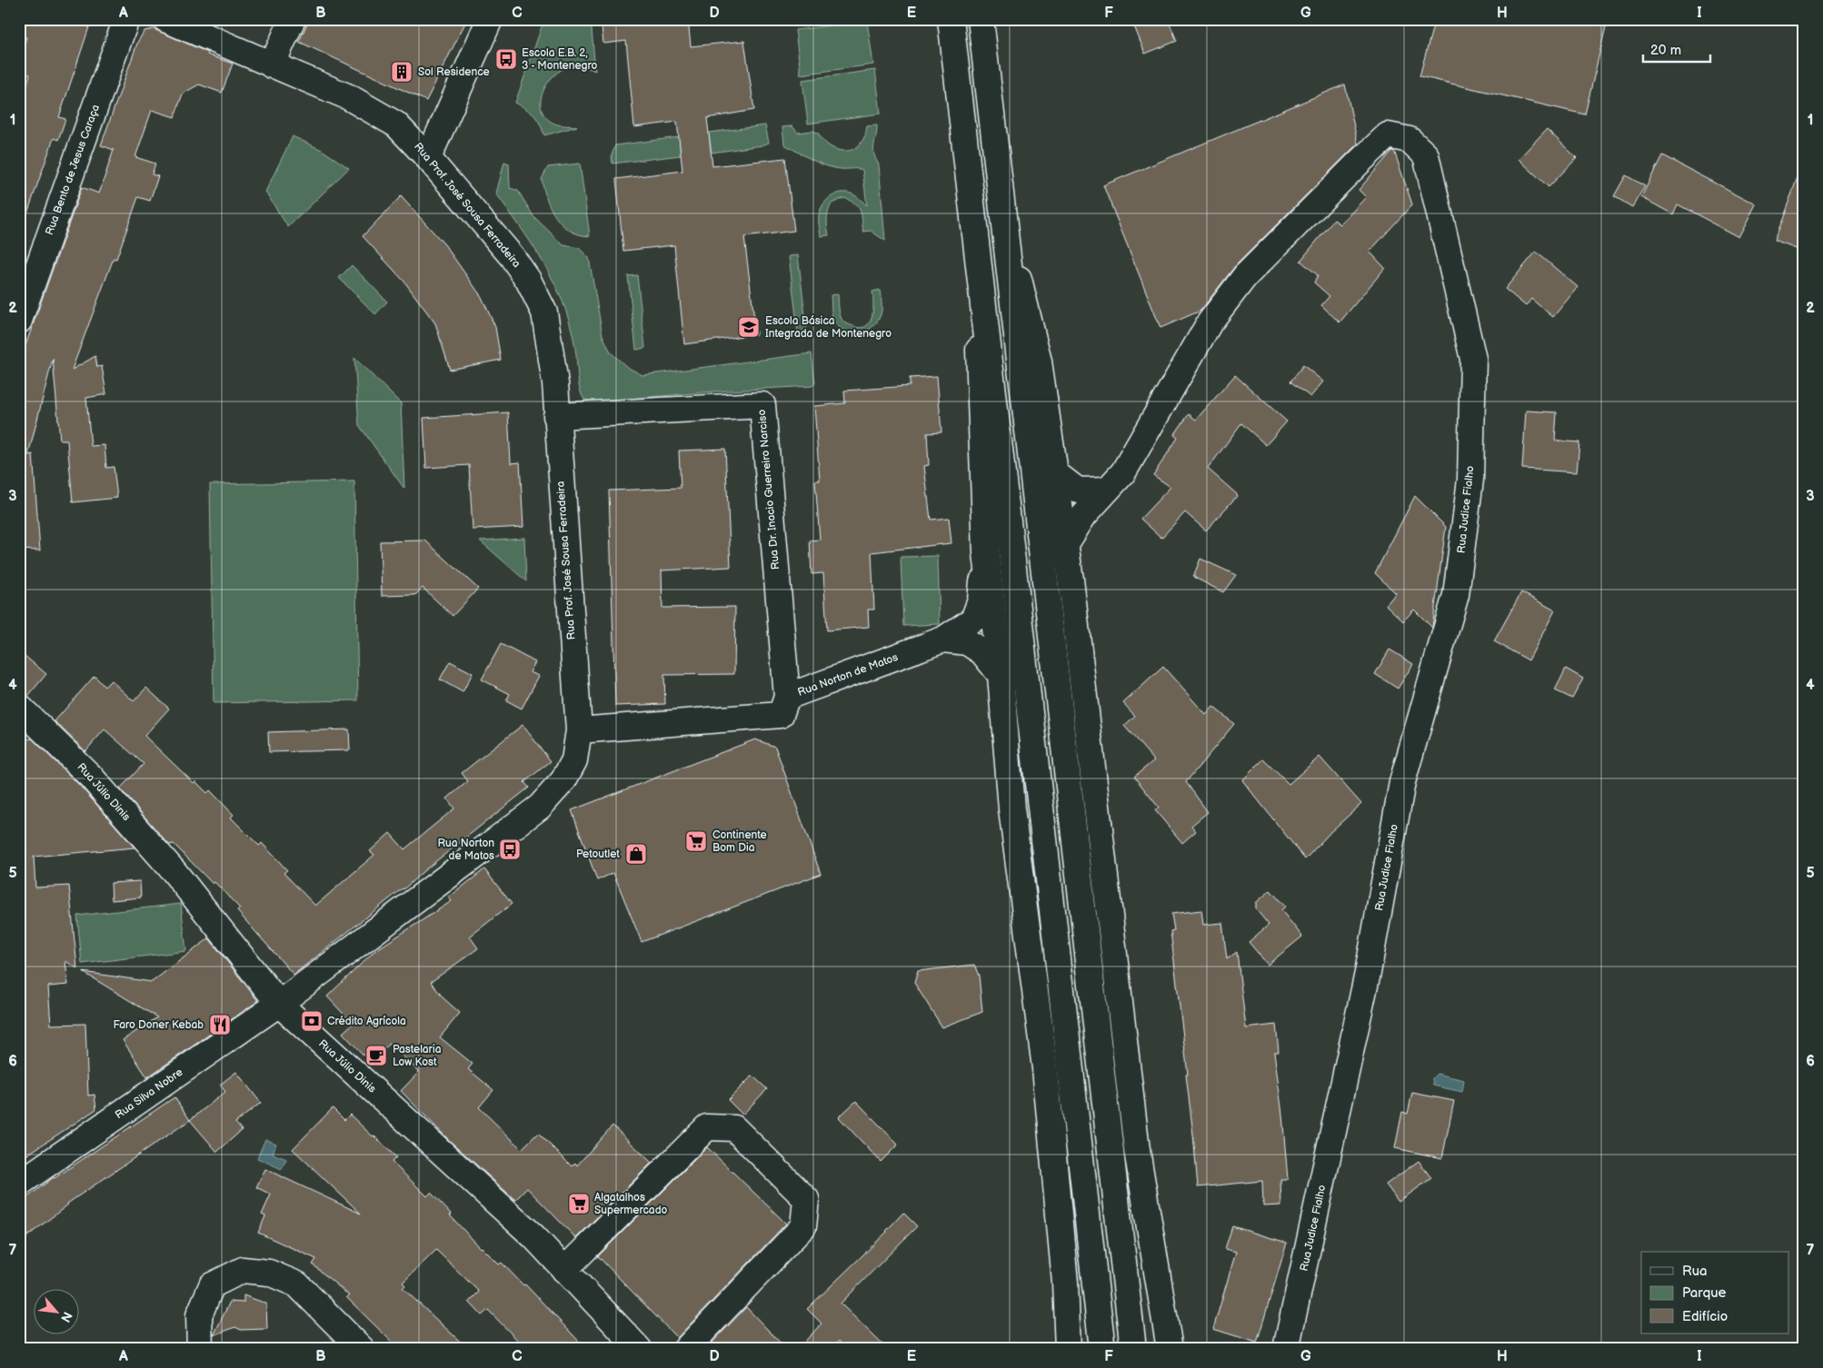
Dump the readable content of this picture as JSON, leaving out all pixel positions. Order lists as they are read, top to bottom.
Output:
{
  "streets": {
    "street": [
      "Rua Bento de Jesus Caraça",
      "Rua Prof. José Sousa Ferradeira",
      "Rua Dr. Inacio Guerreiro Narciso",
      "Rua Judice Fialho",
      "Rua Norton de Matos",
      "Rua Júlio Dinis",
      "Rua Silva Nobre"
    ]
  },
  "crossings": [
    ["Rua Prof. José Sousa Ferradeira", "Rua Dr. Inacio Guerreiro Narciso"],
    ["Rua Prof. José Sousa Ferradeira", "Rua Norton de Matos"],
    ["Rua Dr. Inacio Guerreiro Narciso", "Rua Norton de Matos"],
    ["Rua Júlio Dinis", "Rua Silva Nobre"]
  ],
  "places": {
    "bus stop": ["Escola E.B. 2, 3 - Montenegro", "Rua Norton de Matos"],
    "building": ["Sol Residence"],
    "school or university": ["Escola Básica Integrada de Montenegro"],
    "supermarket": ["Continente Bom Dia", "Algatalhos Supermercado"],
    "shop": ["Petoutlet"],
    "bank": ["Crédito Agrícola"],
    "restaurant": ["Faro Doner Kebab"],
    "cafe": ["Pastelaria Low Kost"]
  },
  "legend": ["Rua", "Parque", "Edifício"],
  "scale_bar": "20 m",
  "north": "bottom right",
  "grid": {
    "columns": [
      "A",
      "B",
      "C",
      "D",
      "E",
      "F",
      "G",
      "H",
      "I"
    ],
    "rows": [
      "1",
      "2",
      "3",
      "4",
      "5",
      "6",
      "7"
    ]
  }
}
